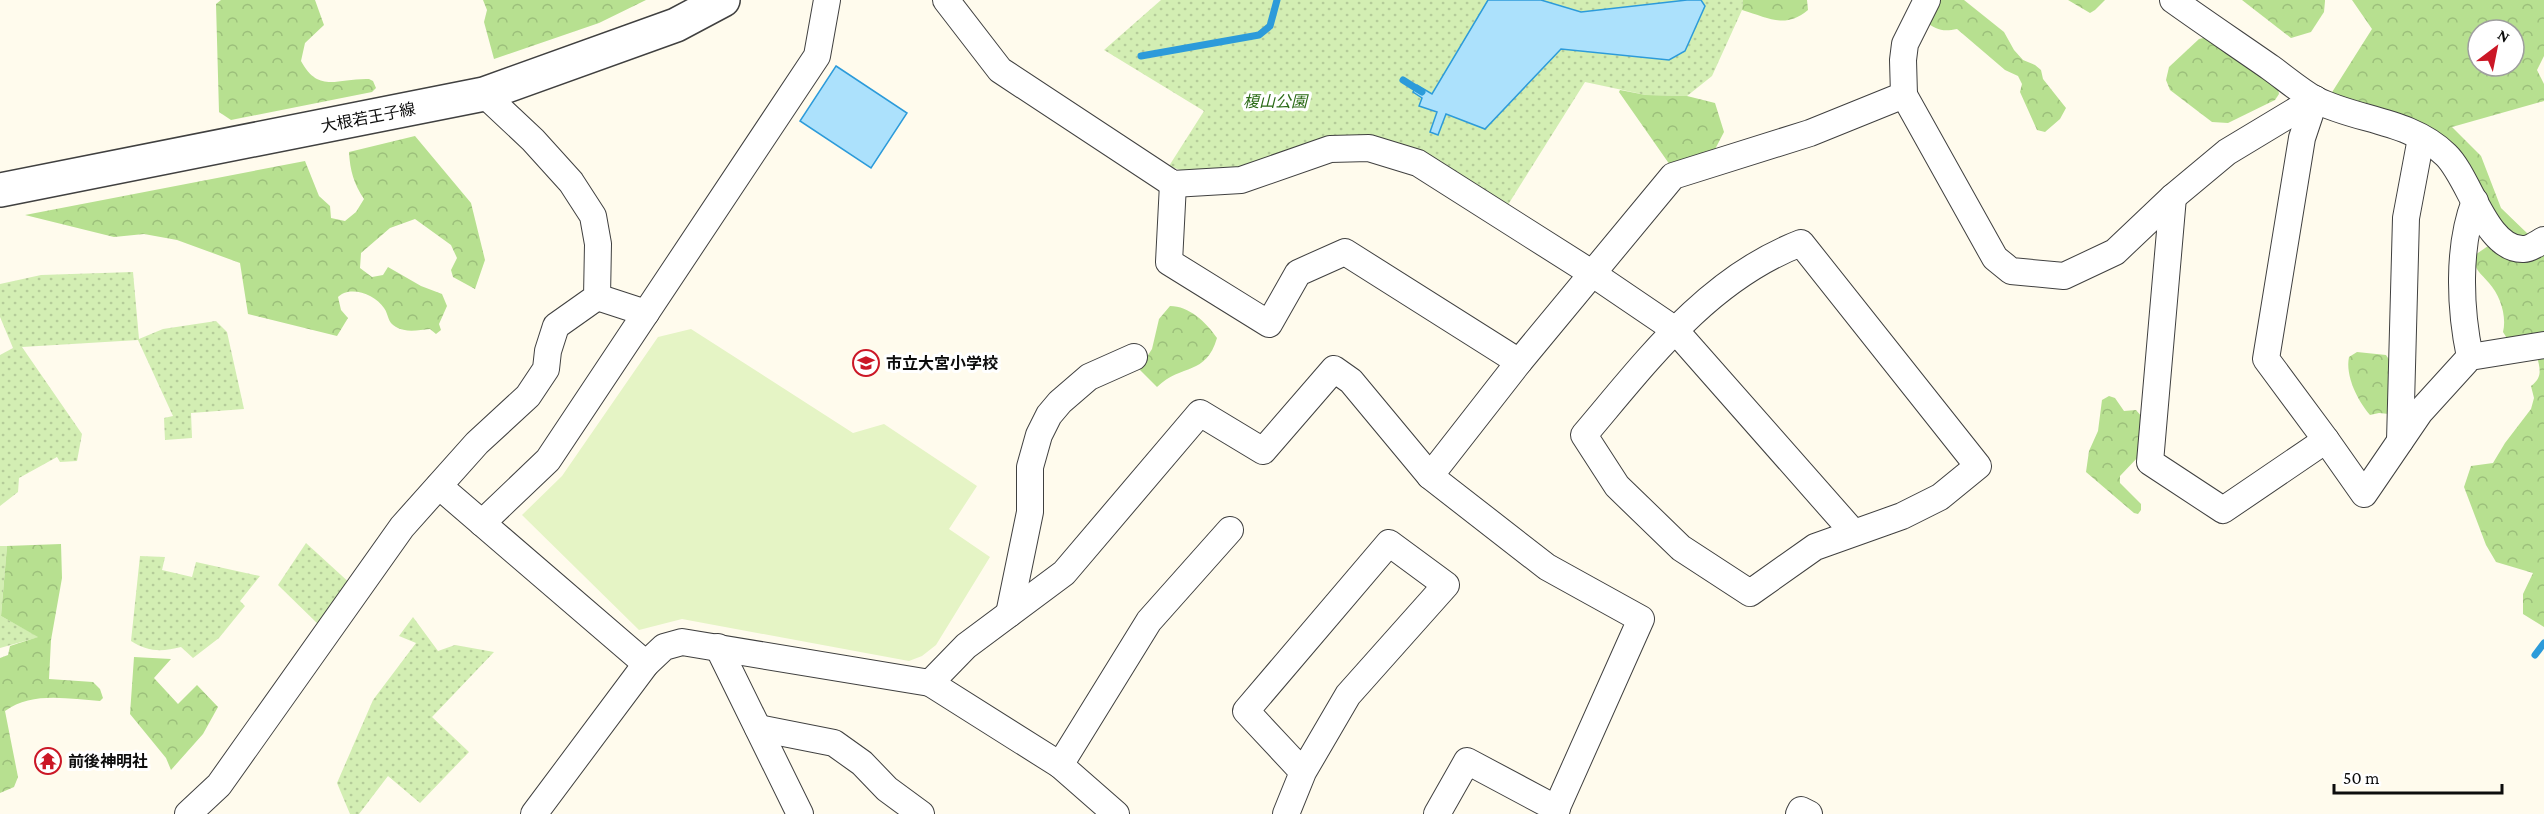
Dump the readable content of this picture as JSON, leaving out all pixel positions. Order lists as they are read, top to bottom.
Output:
{
  "streets": {
    "street": ["大根若王子線"]
  },
  "parks": ["榎山公園"],
  "places": {
    "school or university": ["市立大宮小学校"],
    "temple": ["前後神明社"]
  },
  "scale_bar": "50 m",
  "north": "top right"
}
